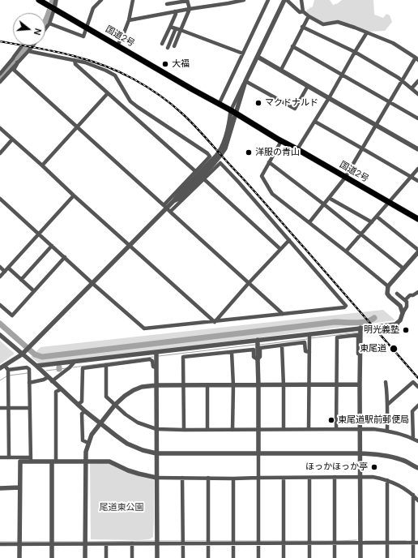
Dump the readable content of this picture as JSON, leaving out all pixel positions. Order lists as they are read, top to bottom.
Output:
{
  "streets": {
    "highway": ["国道2号"]
  },
  "parks": ["尾道東公園"],
  "places": [
    "大福",
    "マクドナルド",
    "洋服の青山",
    "明光義塾",
    "東尾道",
    "東尾道駅前郵便局",
    "ほっかほっか亭"
  ],
  "north": "right"
}
